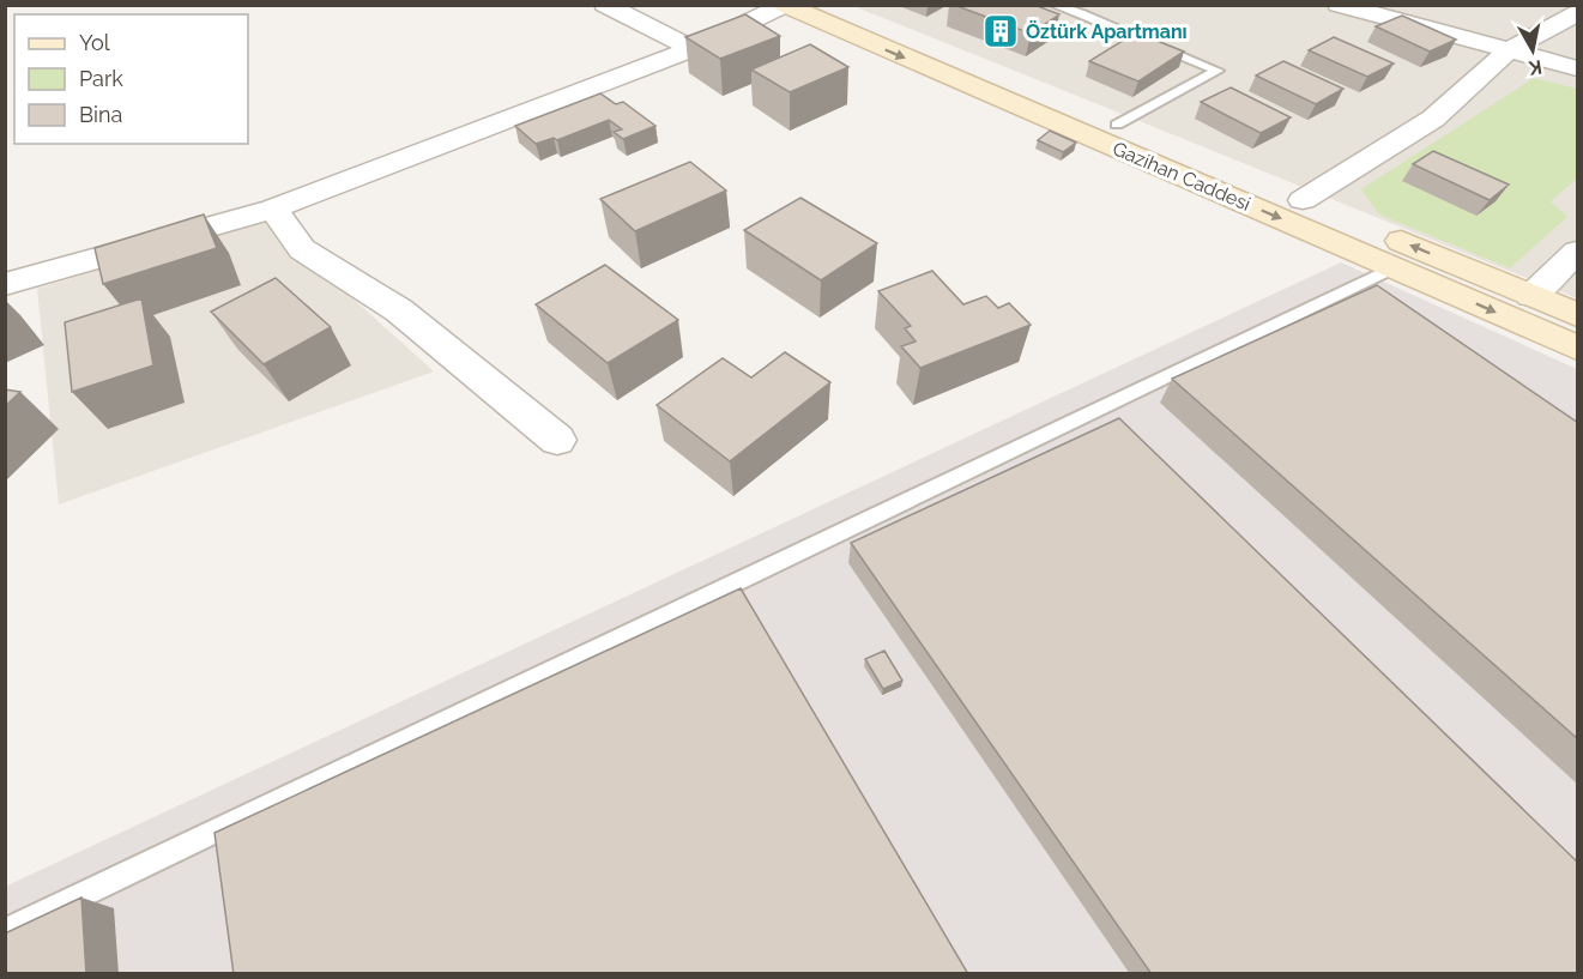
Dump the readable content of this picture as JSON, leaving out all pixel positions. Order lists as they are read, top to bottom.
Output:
{
  "streets": {
    "main road": ["Gazihan Caddesi"]
  },
  "places": {
    "building": ["Öztürk Apartmanı"]
  },
  "legend": ["Yol", "Park", "Bina"],
  "north": "bottom"
}
